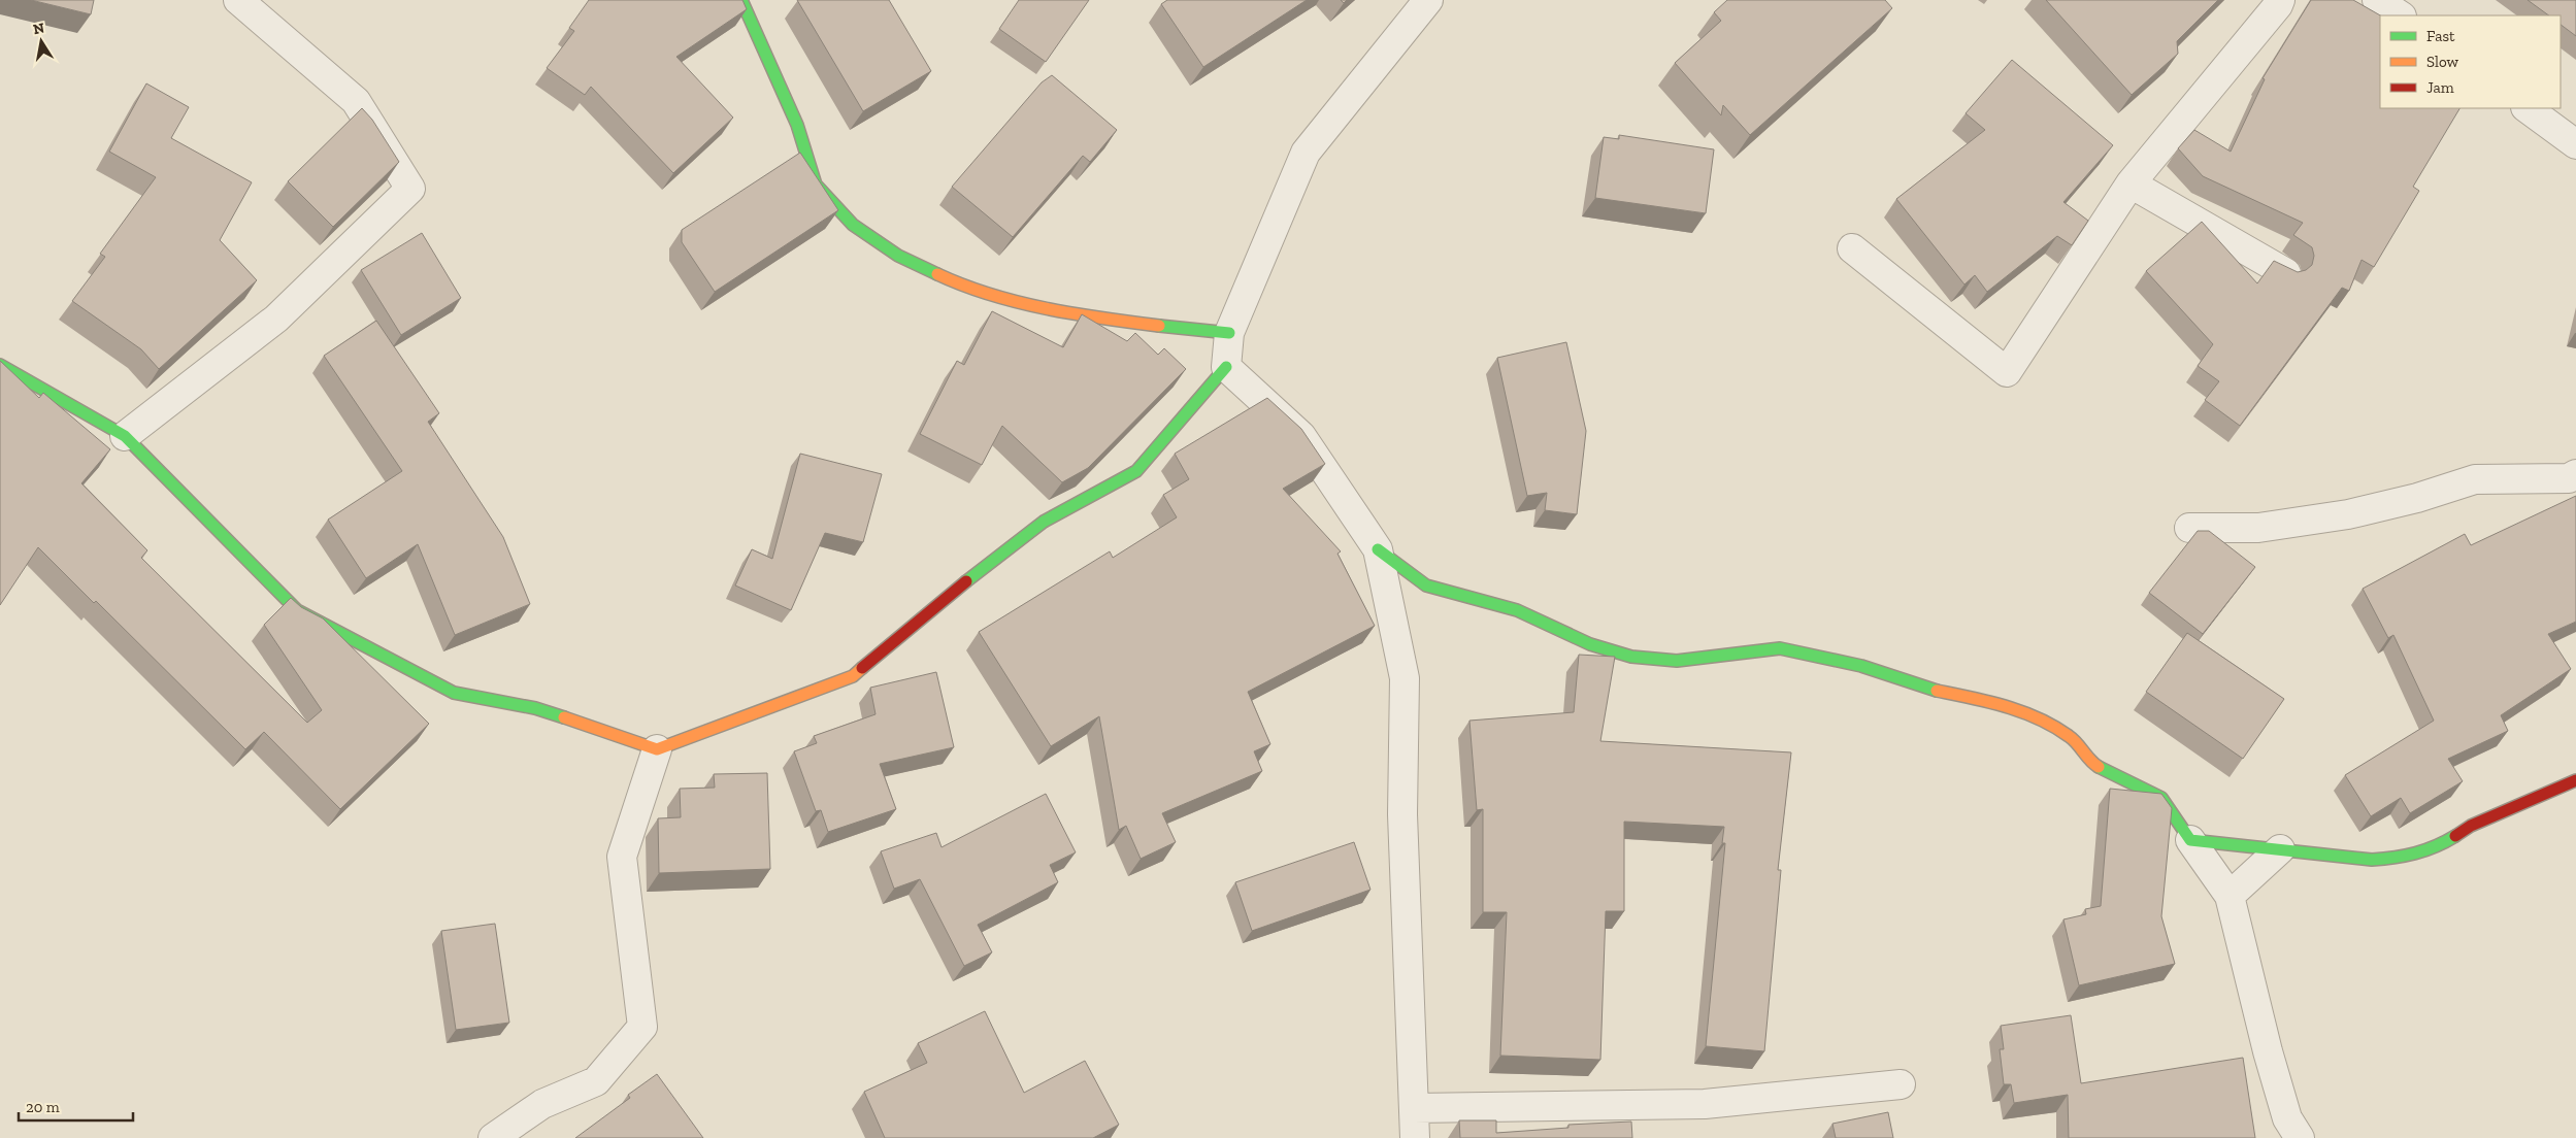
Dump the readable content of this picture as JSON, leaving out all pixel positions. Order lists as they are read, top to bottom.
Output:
{
  "legend": ["Fast", "Slow", "Jam"],
  "scale_bar": "20 m",
  "north": "top"
}
